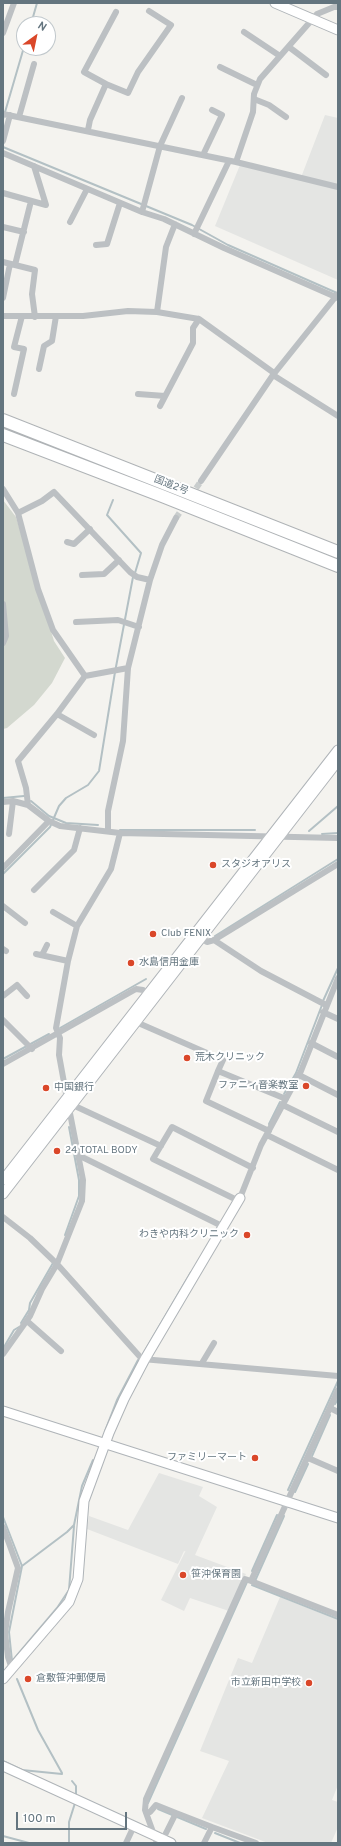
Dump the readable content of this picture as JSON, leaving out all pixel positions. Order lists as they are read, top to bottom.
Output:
{
  "streets": {
    "highway": ["国道2号"]
  },
  "places": [
    "スタジオアリス",
    "Club FENIX",
    "水島信用金庫",
    "荒木クリニック",
    "ファニィ音楽教室",
    "中国銀行",
    "24 TOTAL BODY",
    "わきや内科クリニック",
    "ファミリーマート",
    "笹沖保育園",
    "倉敷笹沖郵便局",
    "市立新田中学校"
  ],
  "scale_bar": "100 m",
  "north": "top right"
}
